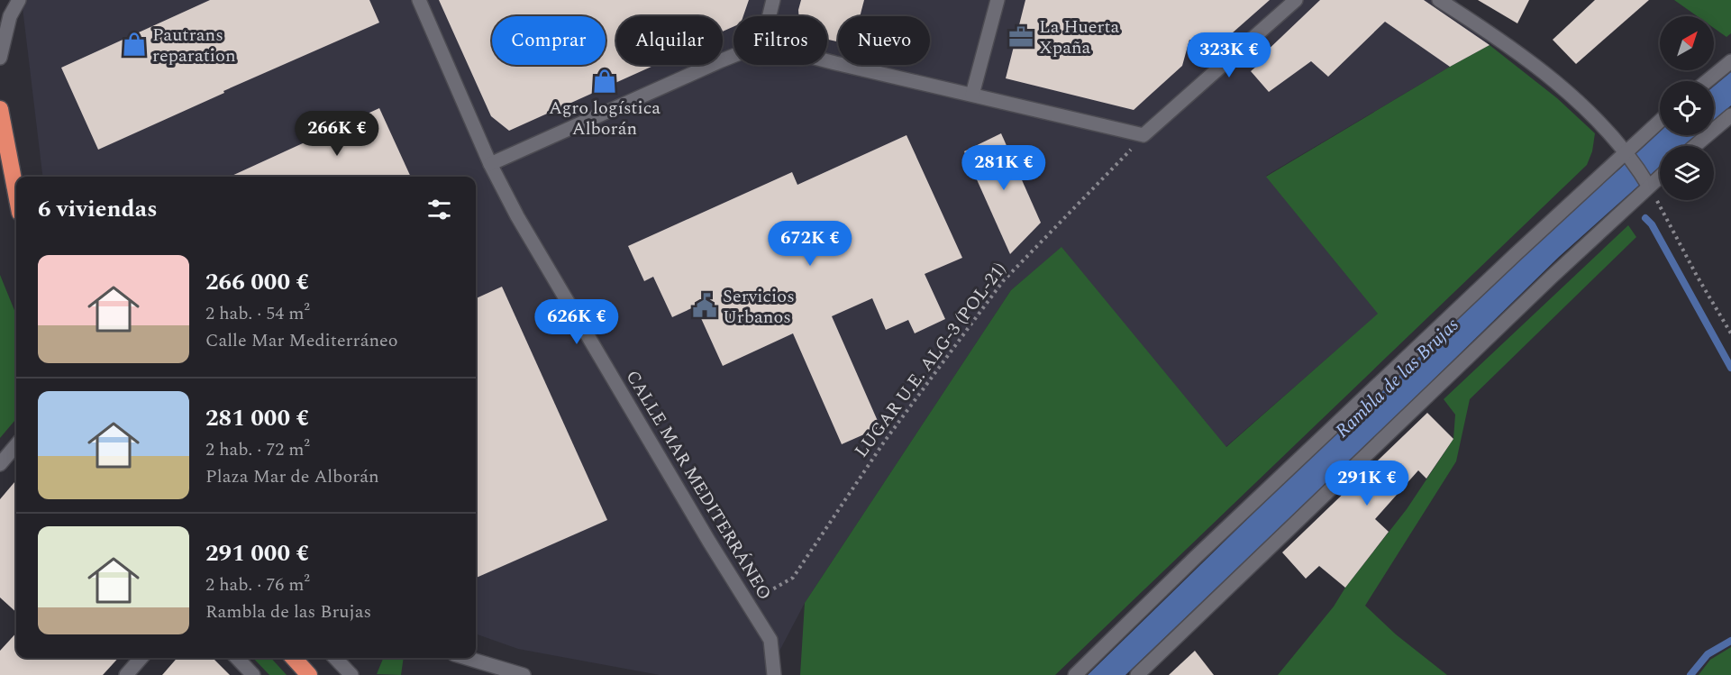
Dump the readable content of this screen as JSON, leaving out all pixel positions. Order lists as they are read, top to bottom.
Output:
{
  "streets": {
    "street": ["CALLE MAR MEDITERRÁNEO"],
    "path": ["LUGAR U.E. ALG-3 (POL-21)"]
  },
  "crossings": [
    ["LUGAR U.E. ALG-3 (POL-21)", "CALLE MAR MEDITERRÁNEO"]
  ],
  "water": ["Rambla de las Brujas"],
  "places": {
    "office": ["La Huerta Xpaña"],
    "shop": ["Pautrans reparation", "Agro logística Alborán"],
    "public building": ["Servicios Urbanos"]
  },
  "north": "top right",
  "page": {
    "chip": [
      "Comprar",
      "Alquilar",
      "Filtros",
      "Nuevo"
    ],
    "price": [
      "323K €",
      "266K €",
      "281K €",
      "672K €",
      "626K €",
      "291K €"
    ],
    "heading": "6 viviendas",
    "list": [
      {
        "name": "266 000 €",
        "note": "2 hab. · 54 m² · Calle Mar Mediterráneo"
      },
      {
        "name": "281 000 €",
        "note": "2 hab. · 72 m² · Plaza Mar de Alborán"
      },
      {
        "name": "291 000 €",
        "note": "2 hab. · 76 m² · Rambla de las Brujas"
      }
    ]
  }
}
